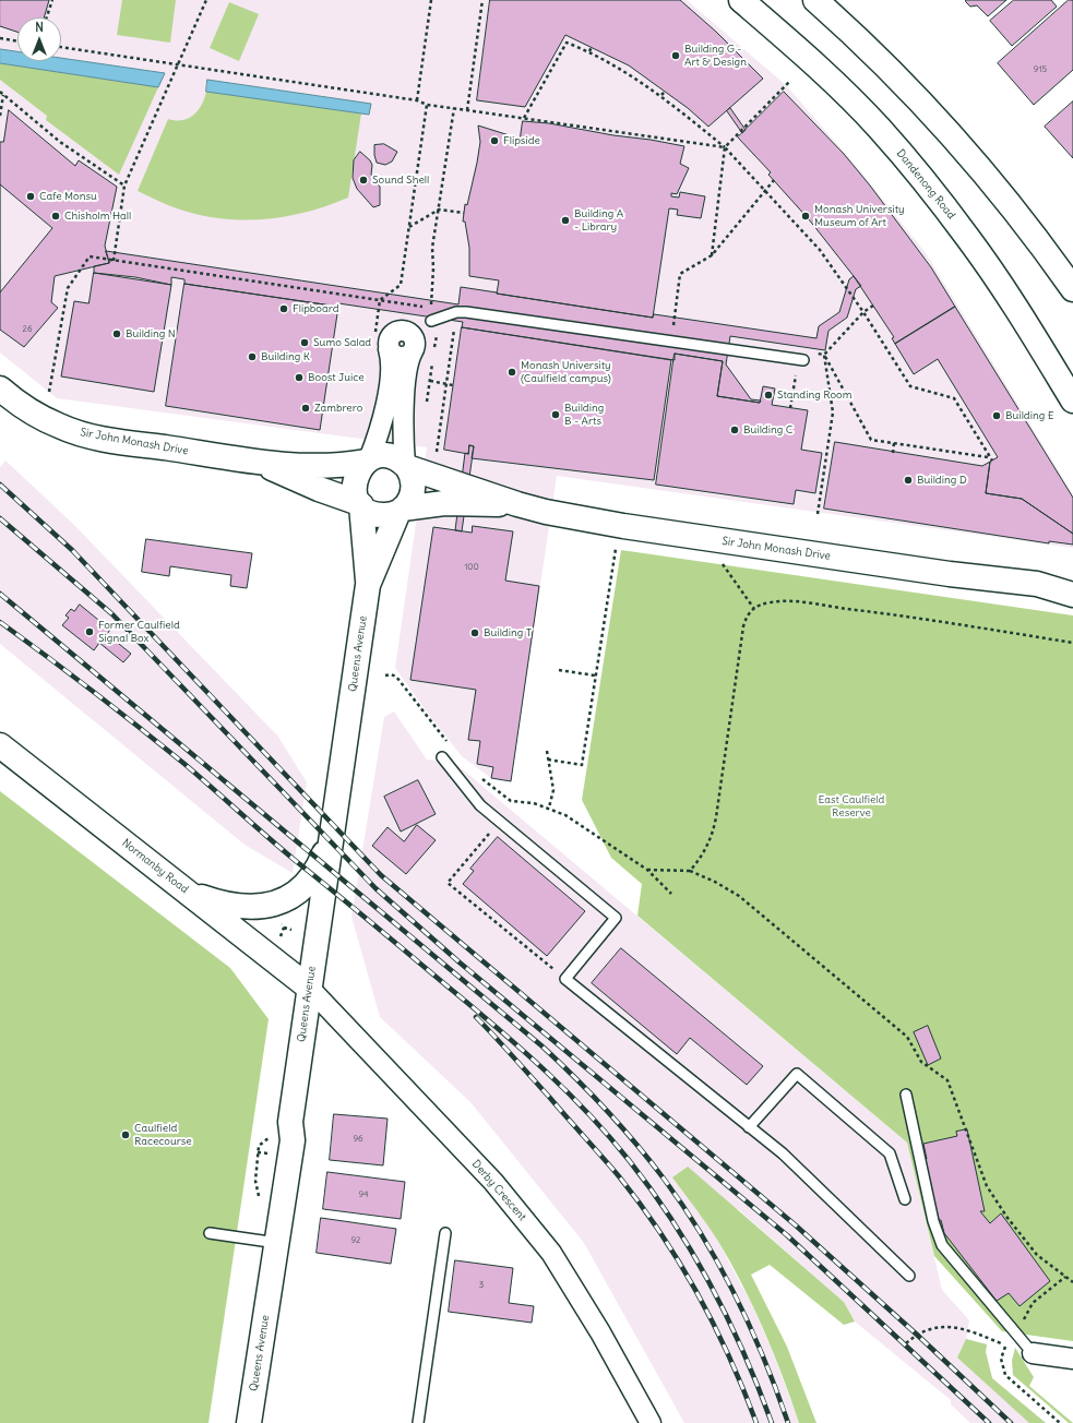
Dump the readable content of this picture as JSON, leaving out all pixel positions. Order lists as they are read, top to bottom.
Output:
{
  "streets": {
    "main road": [
      "Dandenong Road",
      "Sir John Monash Drive",
      "Queens Avenue",
      "Normanby Road"
    ],
    "street": ["Derby Crescent"]
  },
  "crossings": [
    ["Sir John Monash Drive", "Queens Avenue"],
    ["Queens Avenue", "Normanby Road"],
    ["Queens Avenue", "Derby Crescent"],
    ["Normanby Road", "Derby Crescent"]
  ],
  "parks": ["East Caulfield Reserve"],
  "places": [
    "Building G - Art & Design",
    "Flipside",
    "Sound Shell",
    "Cafe Monsu",
    "Chisholm Hall",
    "Monash University Museum of Art",
    "Building A - Library",
    "Flipboard",
    "Building N",
    "Sumo Salad",
    "Building K",
    "Monash University (Caulfield campus)",
    "Boost Juice",
    "Standing Room",
    "Zambrero",
    "Building B - Arts",
    "Building E",
    "Building C",
    "Building D",
    "Former Caulfield Signal Box",
    "Building T",
    "Caulfield Racecourse"
  ],
  "house_numbers": [
    "915",
    "26",
    "100",
    "96",
    "94",
    "92",
    "3"
  ],
  "north": "top"
}
